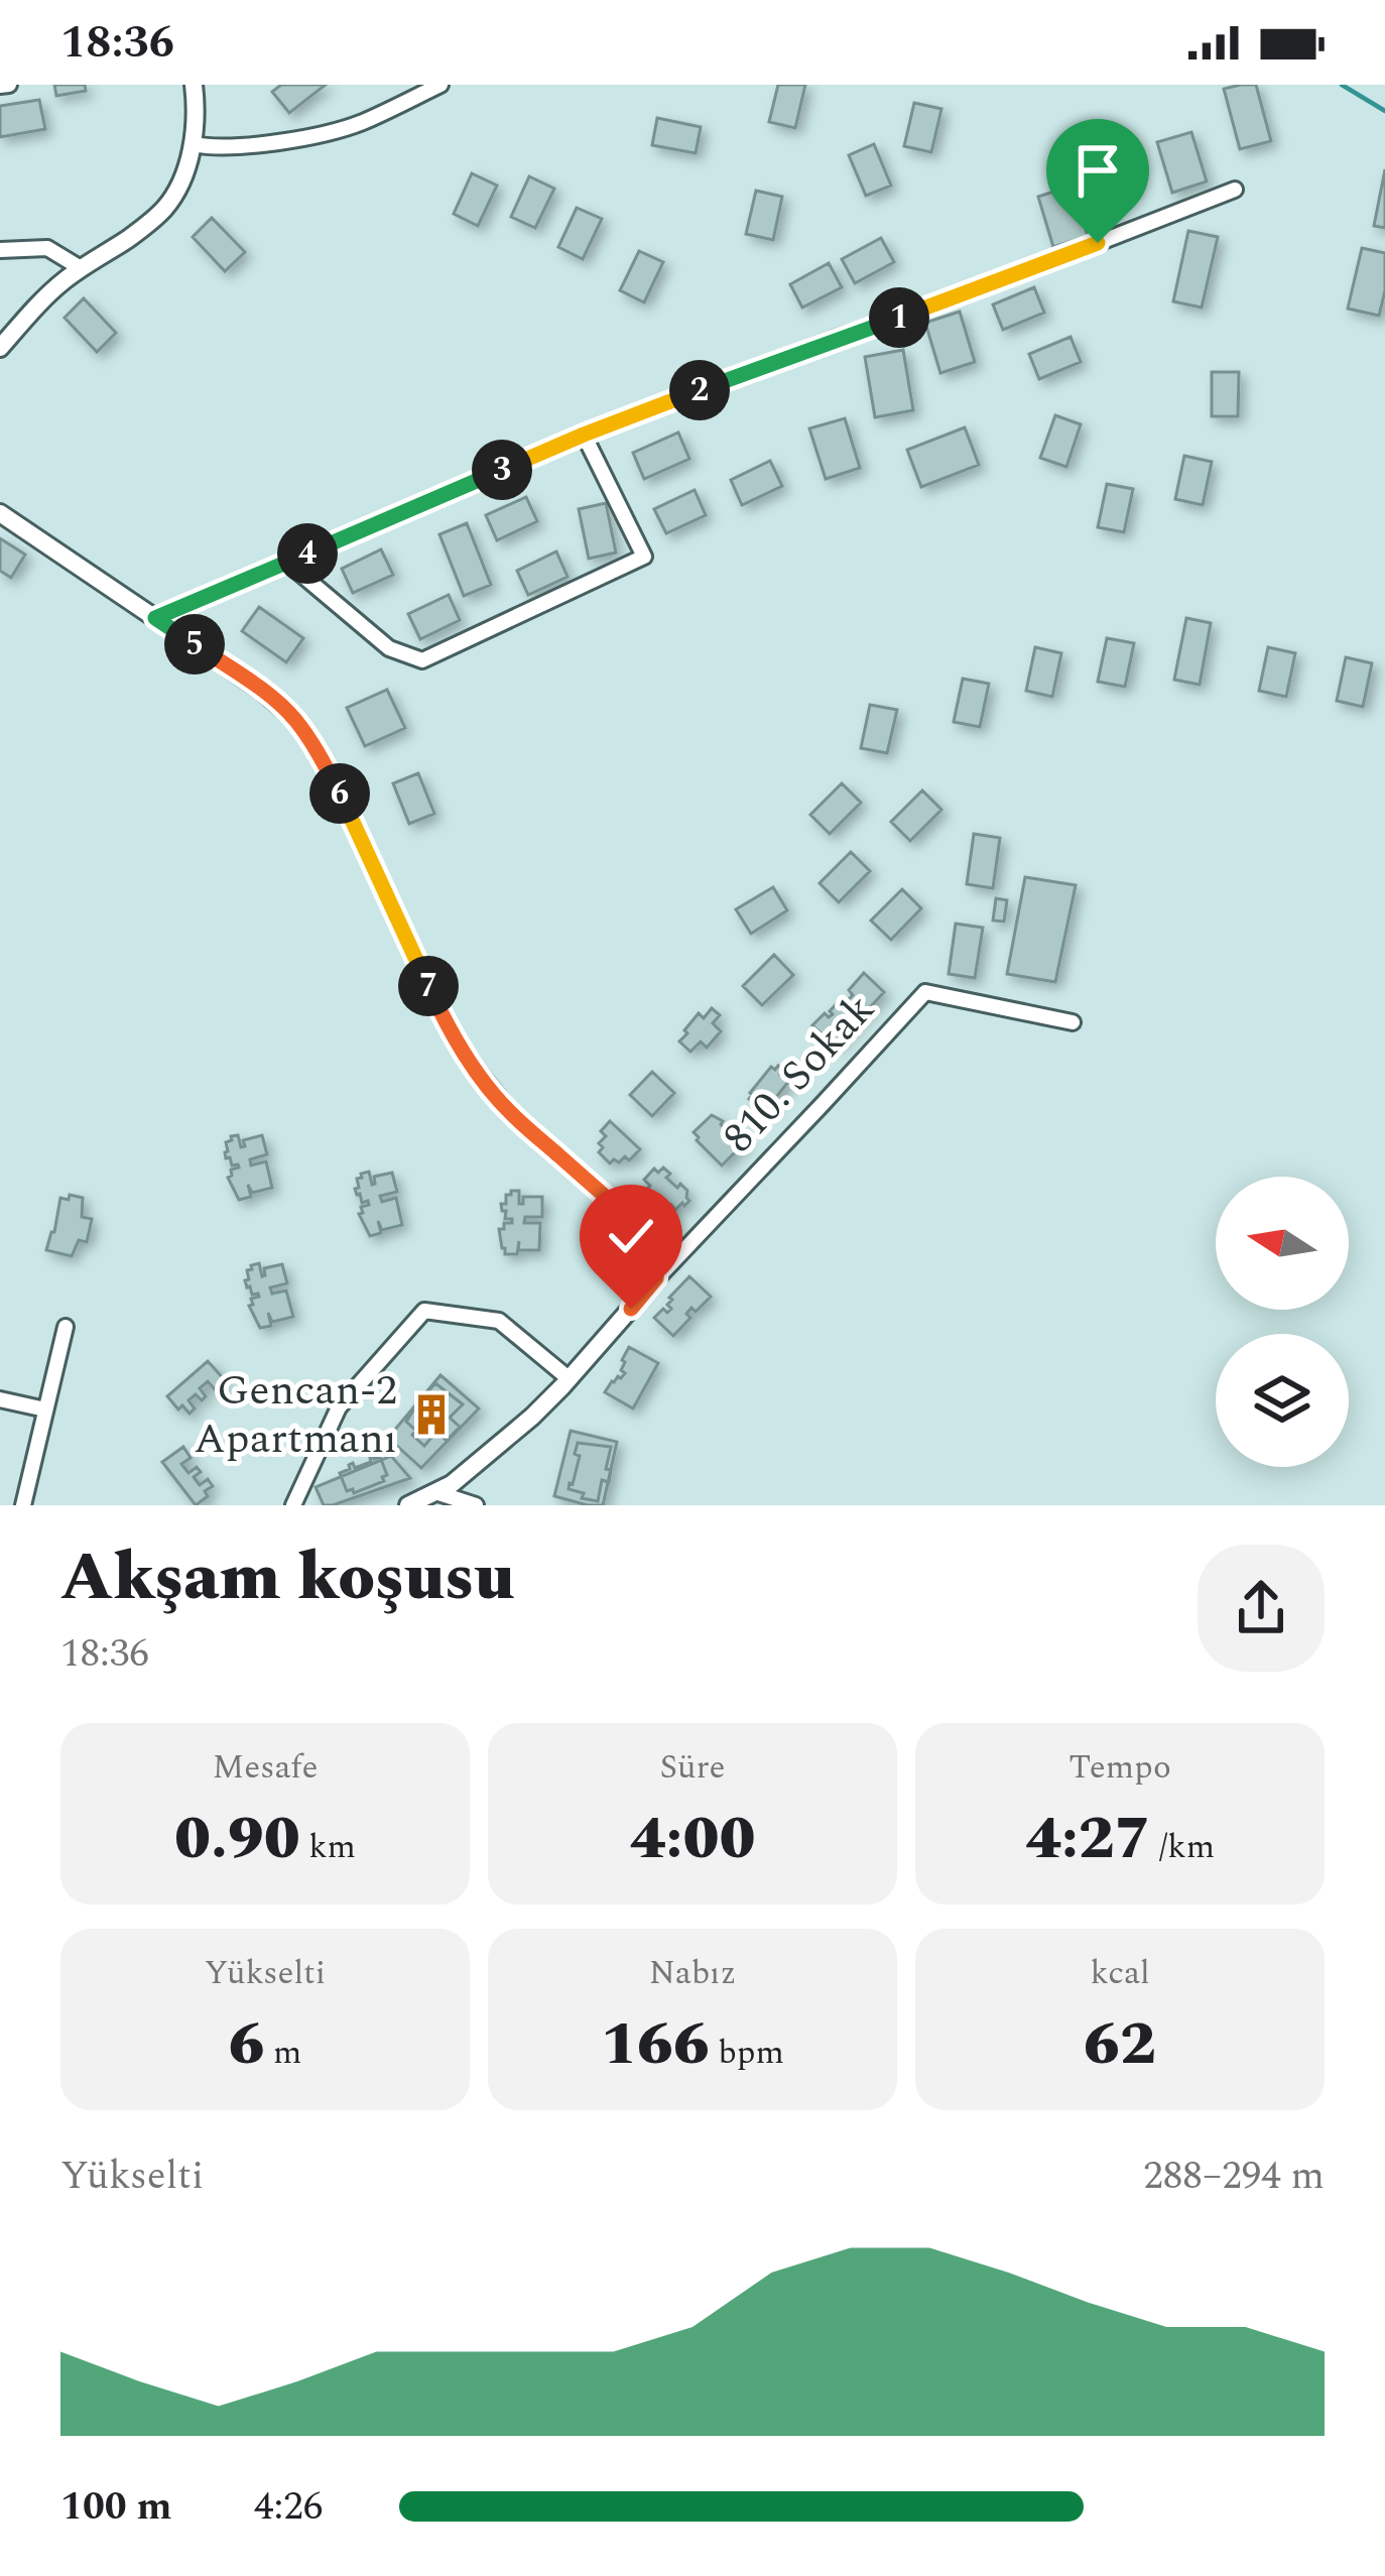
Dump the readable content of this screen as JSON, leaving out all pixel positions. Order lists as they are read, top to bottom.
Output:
{
  "streets": {
    "street": ["810. Sokak"]
  },
  "places": {
    "building": ["Gencan-2 Apartmanı"]
  },
  "north": "left",
  "page": {
    "status": "18:36",
    "pins": [
      "1",
      "2",
      "3",
      "4",
      "5",
      "6",
      "7"
    ],
    "heading": ["Akşam koşusu", "18:36"],
    "stats": [
      ["Mesafe", "0.90 km"],
      ["Süre", "4:00"],
      ["Tempo", "4:27 /km"],
      ["Yükselti", "6 m"],
      ["Nabız", "166 bpm"],
      ["kcal", "62"]
    ],
    "chart": ["Yükselti", "288–294 m"],
    "list": [
      {
        "name": "100 m",
        "note": "4:26"
      }
    ]
  }
}
